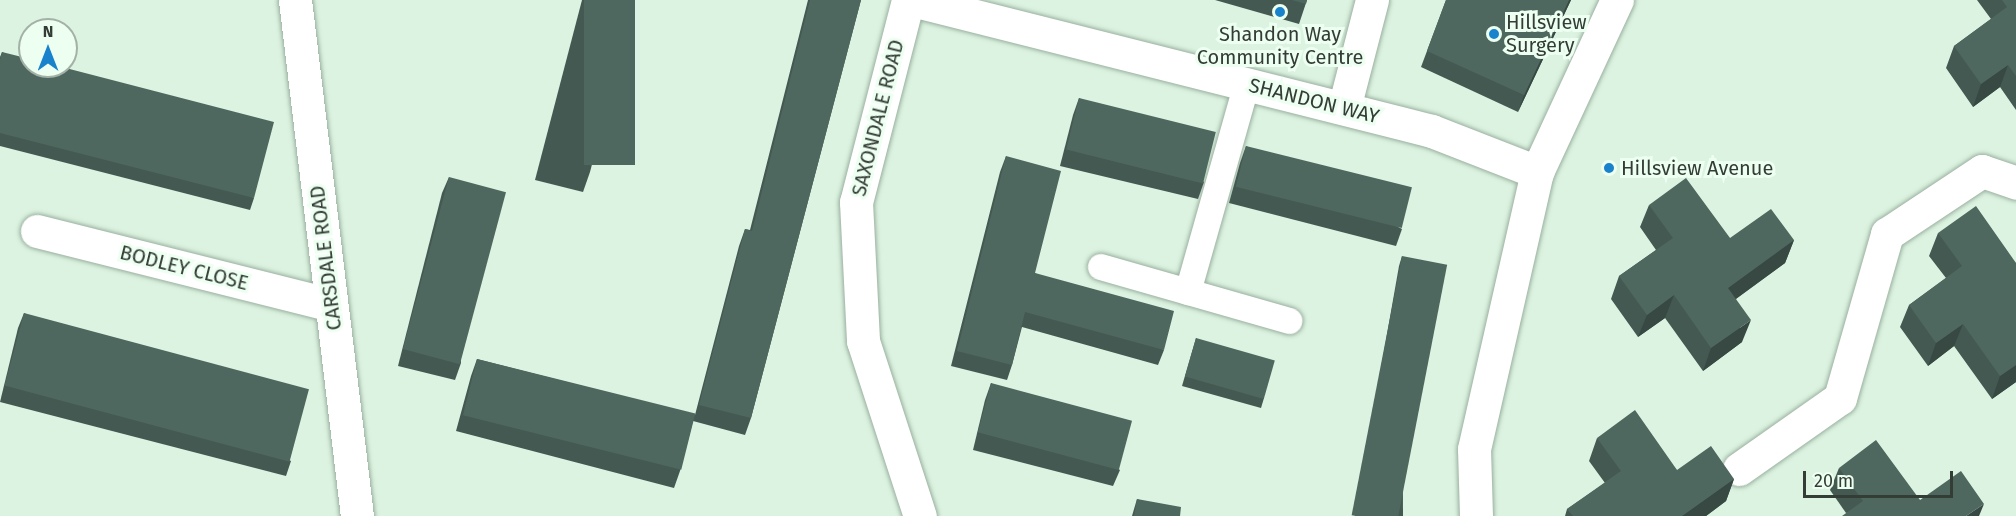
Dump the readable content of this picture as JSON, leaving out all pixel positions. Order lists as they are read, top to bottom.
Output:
{
  "streets": {
    "street": [
      "SHANDON WAY",
      "SAXONDALE ROAD",
      "CARSDALE ROAD",
      "BODLEY CLOSE"
    ]
  },
  "crossings": [
    ["SHANDON WAY", "SAXONDALE ROAD"],
    ["CARSDALE ROAD", "BODLEY CLOSE"]
  ],
  "places": ["Shandon Way Community Centre", "Hillsview Surgery", "Hillsview Avenue"],
  "scale_bar": "20 m",
  "north": "top"
}
